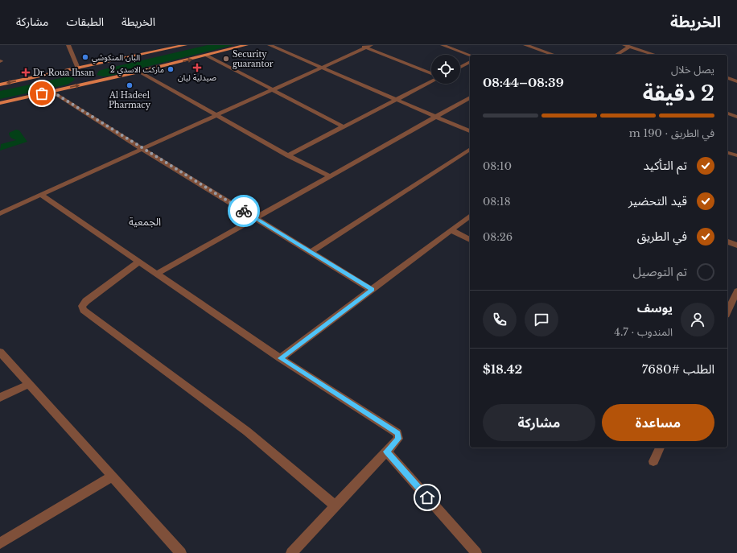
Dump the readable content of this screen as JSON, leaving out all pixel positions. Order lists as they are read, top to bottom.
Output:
{
  "districts": ["الجمعية"],
  "places": {
    "other": [
      "البان المنكوشي",
      "Security guarantor",
      "ماركت الاسدي 2",
      "Al Hadeel Pharmacy"
    ],
    "health": ["صيدلية ليان", "Dr. Roua Ihsan"]
  },
  "page": {
    "header": "الخريطة",
    "nav": ["الخريطة", "الطبقات", "مشاركة"],
    "heading": ["2 دقيقة", "يصل خلال", "08:39–08:44"],
    "panel": [
      "يوسف",
      "المندوب · 4.7",
      "الطلب #7680",
      "$18.42"
    ],
    "bar": "في الطريق · 190 m",
    "list": [
      ["تم التأكيد", "08:10"],
      ["قيد التحضير", "08:18"],
      ["في الطريق", "08:26"],
      "تم التوصيل"
    ],
    "buttons": ["مساعدة", "مشاركة"]
  }
}
